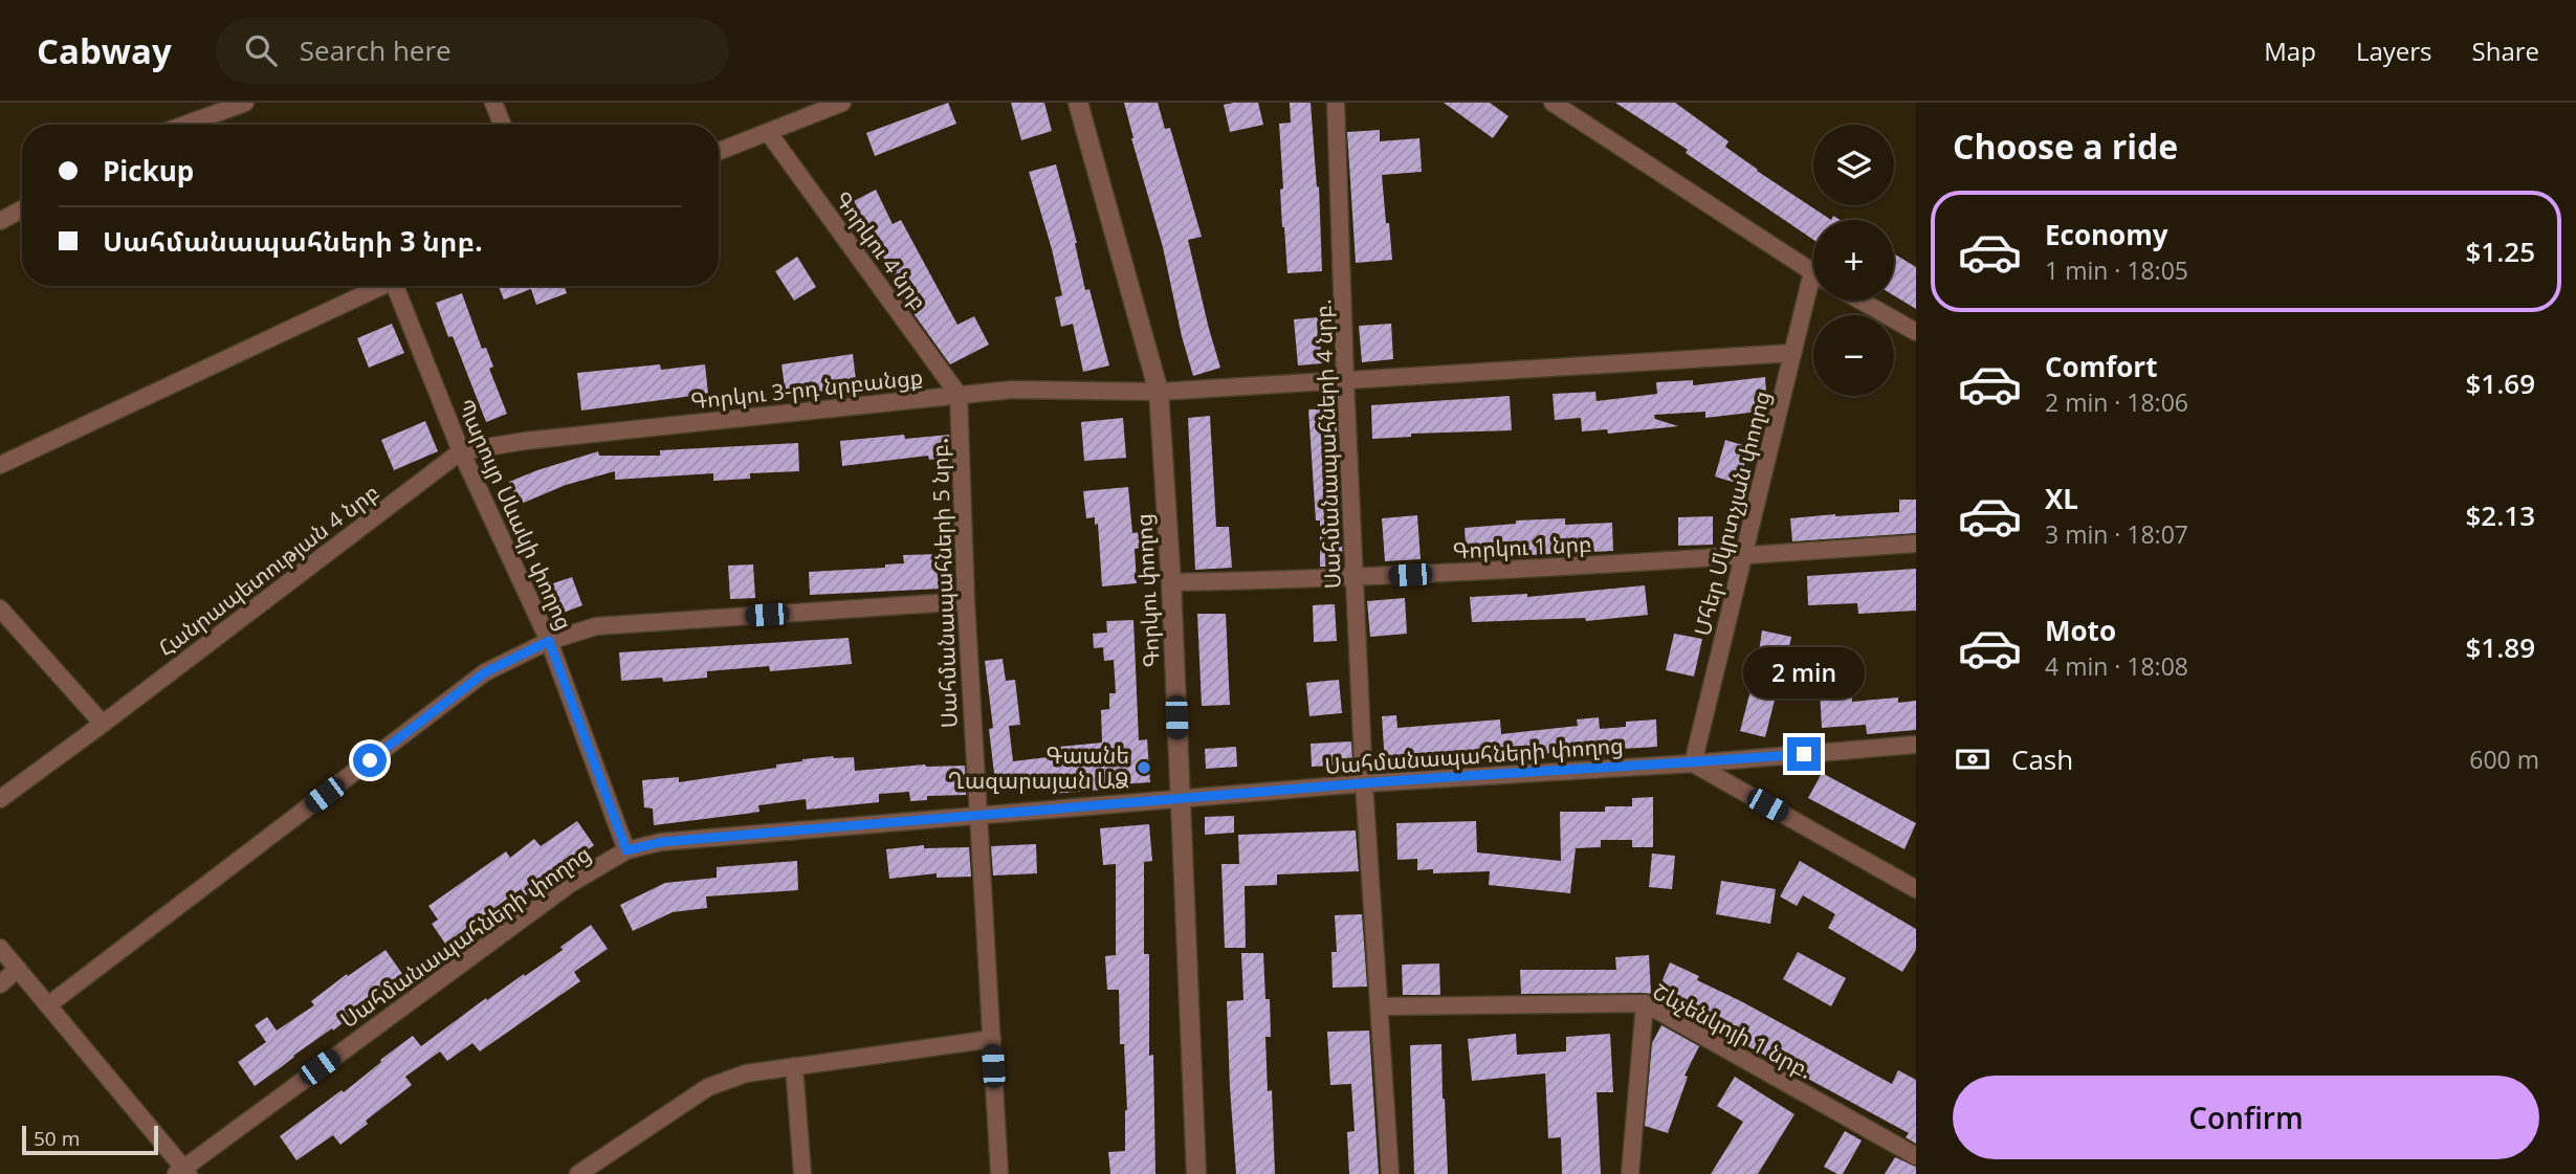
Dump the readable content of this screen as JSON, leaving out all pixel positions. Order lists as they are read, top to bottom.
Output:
{
  "streets": {
    "street": [
      "Գորկու 4 նրբ",
      "Գորկու 3-րդ նրբանցք",
      "Սահմանապահների 4 նրբ.",
      "Մհեր Մկրտչյան փողոց",
      "Պարույր Սևակի փողոց",
      "Գորկու 1 նրբ",
      "Հանրապետության 4 նրբ",
      "Սահմանապահների 5 նրբ.",
      "Գորկու փողոց",
      "Սահմանապահների փողոց",
      "Շևչենկոյի 1 նրբ."
    ]
  },
  "crossings": [
    ["Գորկու 4 նրբ", "Գորկու 3-րդ նրբանցք"],
    ["Գորկու 4 նրբ", "Սահմանապահների 5 նրբ."],
    ["Գորկու 3-րդ նրբանցք", "Սահմանապահների 4 նրբ."],
    ["Գորկու 3-րդ նրբանցք", "Մհեր Մկրտչյան փողոց"],
    ["Գորկու 3-րդ նրբանցք", "Պարույր Սևակի փողոց"],
    ["Գորկու 3-րդ նրբանցք", "Հանրապետության 4 նրբ"],
    ["Գորկու 3-րդ նրբանցք", "Սահմանապահների 5 նրբ."],
    ["Գորկու 3-րդ նրբանցք", "Գորկու փողոց"],
    ["Սահմանապահների 4 նրբ.", "Գորկու 1 նրբ"],
    ["Սահմանապահների 4 նրբ.", "Սահմանապահների փողոց"],
    ["Սահմանապահների 4 նրբ.", "Շևչենկոյի 1 նրբ."],
    ["Մհեր Մկրտչյան փողոց", "Գորկու 1 նրբ"],
    ["Մհեր Մկրտչյան փողոց", "Սահմանապահների փողոց"],
    ["Պարույր Սևակի փողոց", "Հանրապետության 4 նրբ"],
    ["Պարույր Սևակի փողոց", "Սահմանապահների փողոց"],
    ["Գորկու 1 նրբ", "Գորկու փողոց"],
    ["Սահմանապահների 5 նրբ.", "Սահմանապահների փողոց"],
    ["Գորկու փողոց", "Սահմանապահների փողոց"]
  ],
  "places": ["Գաանե Ղազարայան ԱՁ"],
  "scale_bar": "50 m",
  "page": {
    "header": "Cabway",
    "search": "Search here",
    "nav": ["Map", "Layers", "Share"],
    "heading": "Choose a ride",
    "map_buttons": ["+", "−"],
    "banner": ["Pickup", "Սահմանապահների 3 նրբ."],
    "list": [
      {
        "name": "Economy",
        "note": "1 min · 18:05",
        "value": "$1.25"
      },
      {
        "name": "Comfort",
        "note": "2 min · 18:06",
        "value": "$1.69"
      },
      {
        "name": "XL",
        "note": "3 min · 18:07",
        "value": "$2.13"
      },
      {
        "name": "Moto",
        "note": "4 min · 18:08",
        "value": "$1.89"
      }
    ],
    "bubble": "2 min",
    "pay": ["Cash", "600 m"],
    "buttons": "Confirm",
    "scale": "50 m"
  }
}
